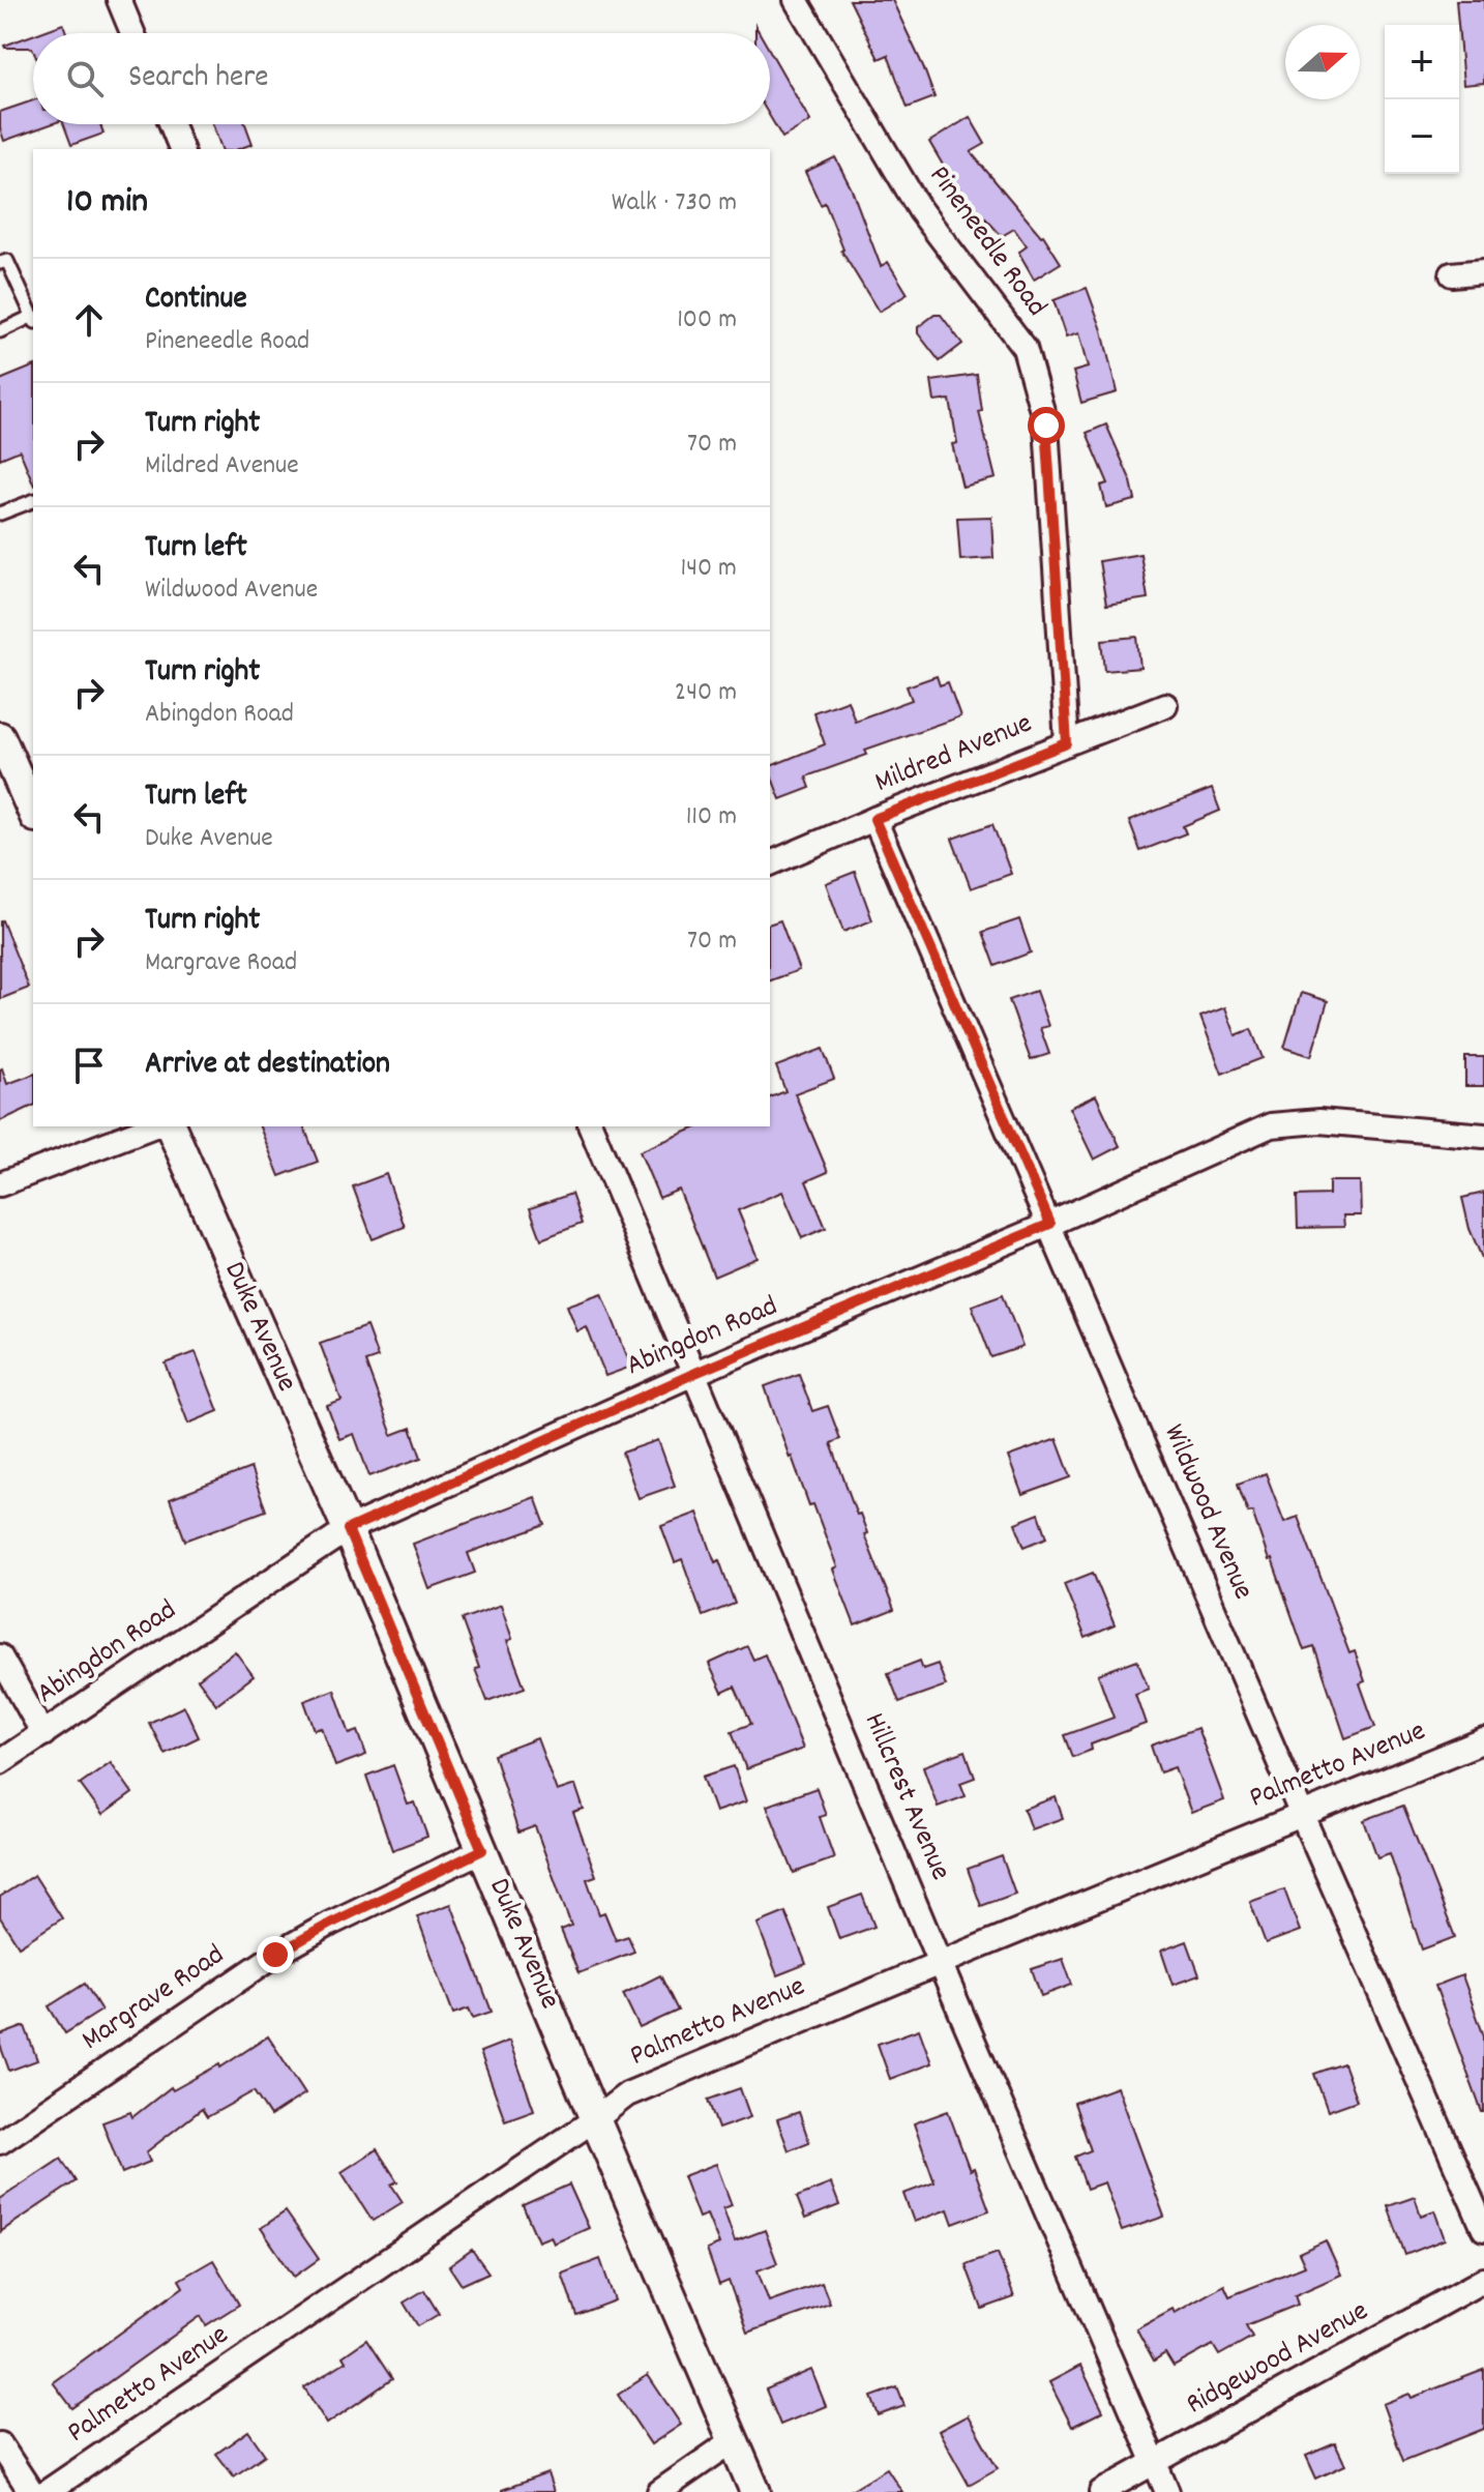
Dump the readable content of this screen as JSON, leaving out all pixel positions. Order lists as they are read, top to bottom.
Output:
{
  "streets": {
    "street": [
      "Pineneedle Road",
      "Mildred Avenue",
      "Duke Avenue",
      "Abingdon Road",
      "Wildwood Avenue",
      "Palmetto Avenue",
      "Hillcrest Avenue",
      "Margrave Road",
      "Ridgewood Avenue"
    ]
  },
  "crossings": [
    ["Pineneedle Road", "Mildred Avenue"],
    ["Mildred Avenue", "Wildwood Avenue"],
    ["Duke Avenue", "Abingdon Road"],
    ["Duke Avenue", "Palmetto Avenue"],
    ["Duke Avenue", "Margrave Road"],
    ["Abingdon Road", "Wildwood Avenue"],
    ["Abingdon Road", "Hillcrest Avenue"],
    ["Wildwood Avenue", "Palmetto Avenue"],
    ["Palmetto Avenue", "Hillcrest Avenue"],
    ["Hillcrest Avenue", "Ridgewood Avenue"]
  ],
  "north": "right",
  "page": {
    "map_buttons": ["+", "−"],
    "search": "Search here",
    "heading": ["10 min", "Walk · 730 m"],
    "list": [
      ["Continue", "Pineneedle Road", "100 m"],
      ["Turn right", "Mildred Avenue", "70 m"],
      ["Turn left", "Wildwood Avenue", "140 m"],
      ["Turn right", "Abingdon Road", "240 m"],
      ["Turn left", "Duke Avenue", "110 m"],
      ["Turn right", "Margrave Road", "70 m"],
      "Arrive at destination"
    ]
  }
}
